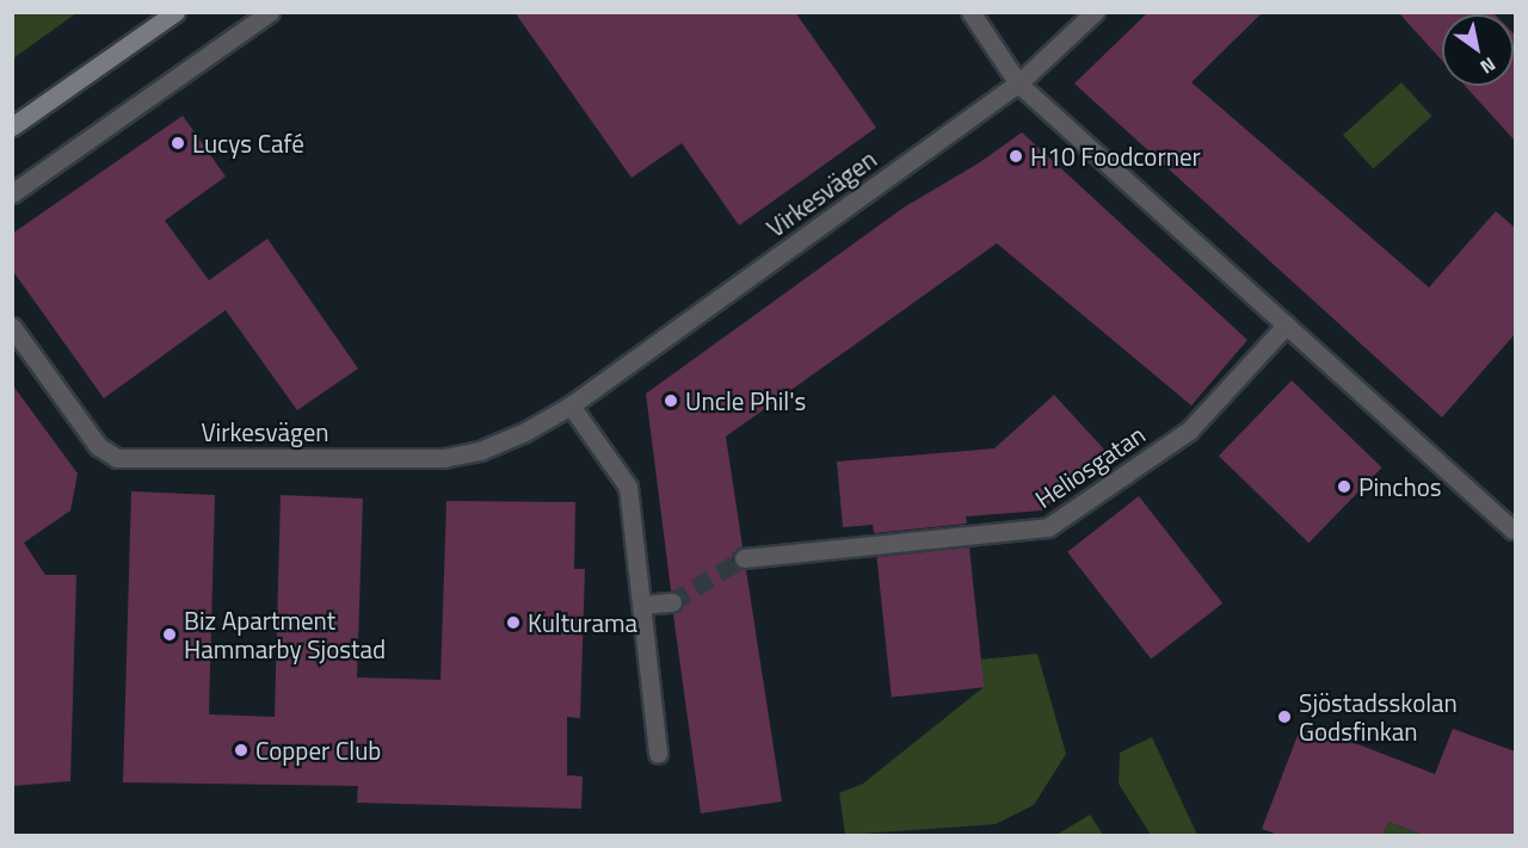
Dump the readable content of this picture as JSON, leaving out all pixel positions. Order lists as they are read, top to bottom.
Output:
{
  "streets": {
    "street": ["Virkesvägen", "Heliosgatan"]
  },
  "places": [
    "Lucys Café",
    "H10 Foodcorner",
    "Uncle Phil's",
    "Pinchos",
    "Kulturama",
    "Biz Apartment Hammarby Sjostad",
    "Sjöstadsskolan Godsfinkan",
    "Copper Club"
  ],
  "north": "bottom right"
}
